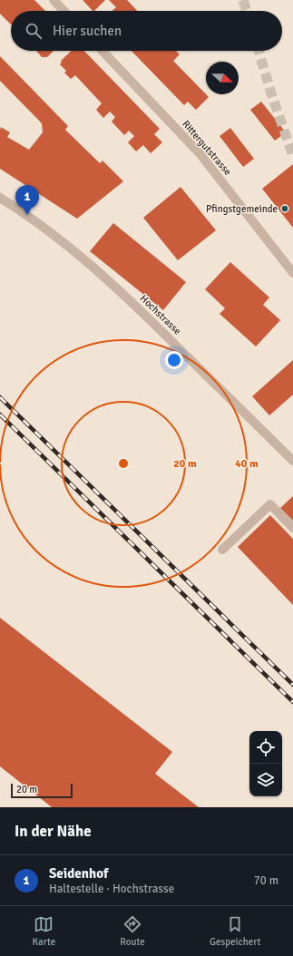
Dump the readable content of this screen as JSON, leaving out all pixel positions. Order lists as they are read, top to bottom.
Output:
{
  "streets": {
    "street": ["Rittergutstrasse", "Hochstrasse"]
  },
  "places": ["Pfingstgemeinde"],
  "scale_bar": "20 m",
  "north": "right",
  "page": {
    "search": "Hier suchen",
    "pins": "1",
    "scale": "20 m",
    "heading": "In der Nähe",
    "list": [
      {
        "mark": "1",
        "name": "Seidenhof",
        "note": "Haltestelle · Hochstrasse",
        "value": "70 m"
      }
    ],
    "nav": ["Karte", "Route", "Gespeichert"]
  },
  "rings": ["20 m", "40 m"]
}
